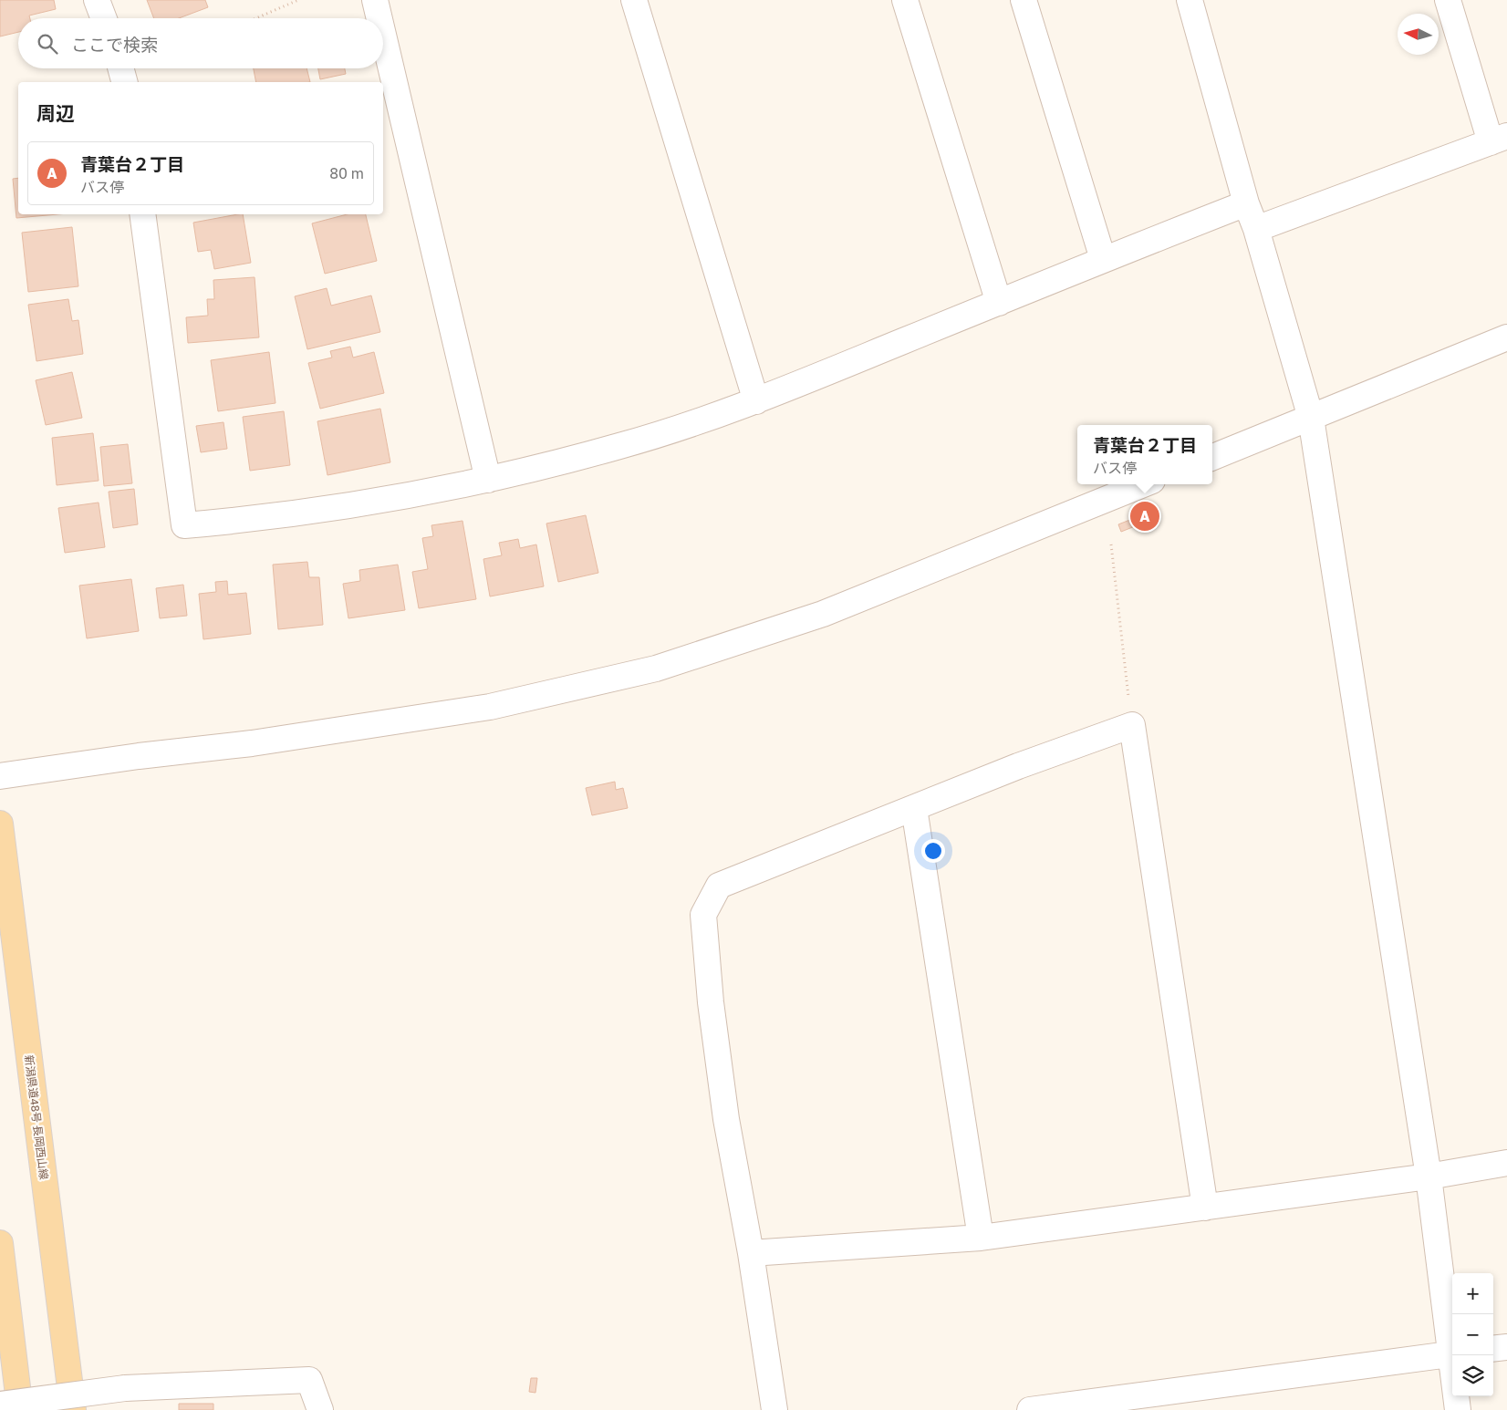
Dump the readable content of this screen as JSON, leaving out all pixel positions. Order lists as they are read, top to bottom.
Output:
{
  "streets": {
    "main road": ["新潟県道48号 長岡西山線"]
  },
  "north": "left",
  "page": {
    "search": "ここで検索",
    "heading": "周辺",
    "list": [
      {
        "mark": "A",
        "name": "青葉台２丁目",
        "note": "バス停",
        "value": "80 m"
      }
    ],
    "popup": ["青葉台２丁目", "バス停"],
    "pins": "A",
    "map_buttons": ["+", "−"]
  }
}
